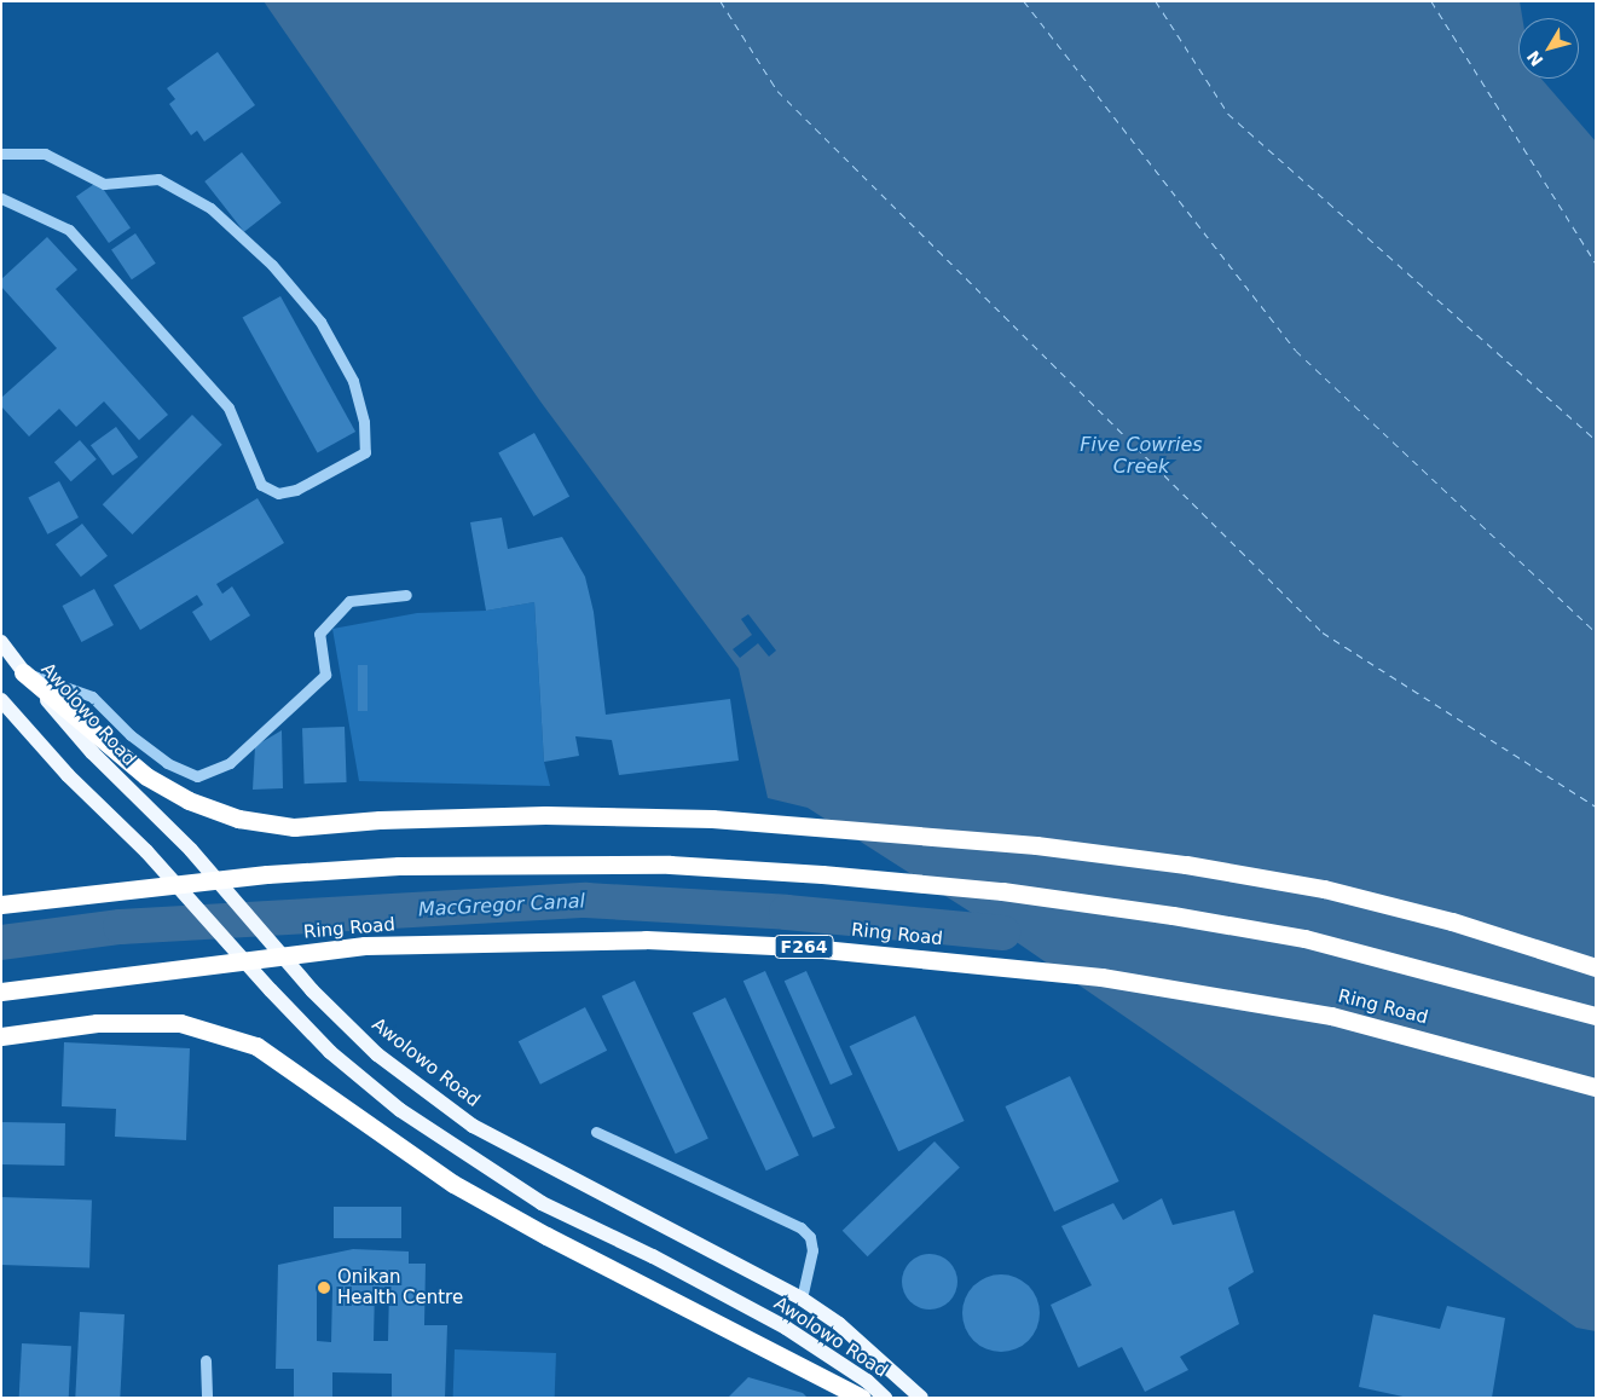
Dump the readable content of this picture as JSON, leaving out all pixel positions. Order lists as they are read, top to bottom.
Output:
{
  "streets": {
    "highway": ["Ring Road", "F264"],
    "main road": ["Awolowo Road"]
  },
  "water": ["Five Cowries Creek", "MacGregor Canal"],
  "places": ["Onikan Health Centre"],
  "north": "bottom left"
}
